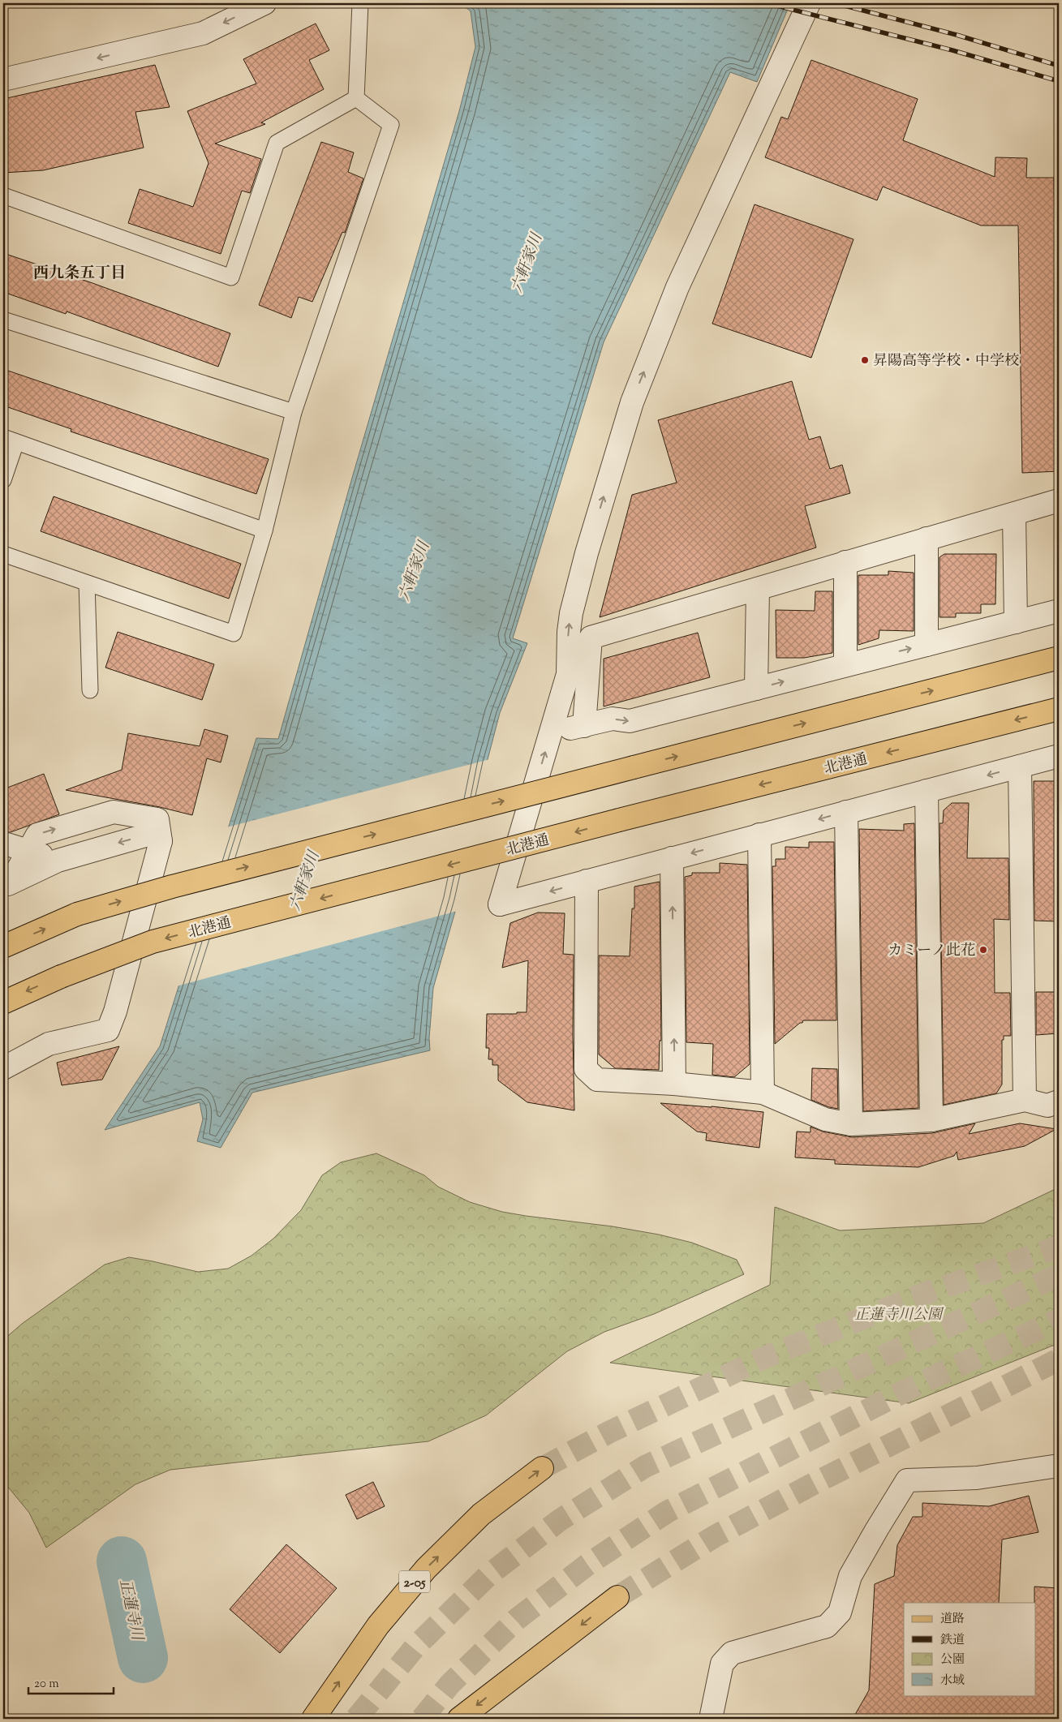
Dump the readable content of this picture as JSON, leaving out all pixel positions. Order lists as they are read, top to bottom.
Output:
{
  "streets": {
    "main road": ["北港通", "2-05"]
  },
  "districts": ["西九条五丁目"],
  "water": ["六軒家川", "正蓮寺川"],
  "parks": ["正蓮寺川公園"],
  "places": ["昇陽高等学校・中学校", "カミーノ此花"],
  "legend": [
    "道路",
    "鉄道",
    "公園",
    "水域"
  ],
  "scale_bar": "20 m"
}
